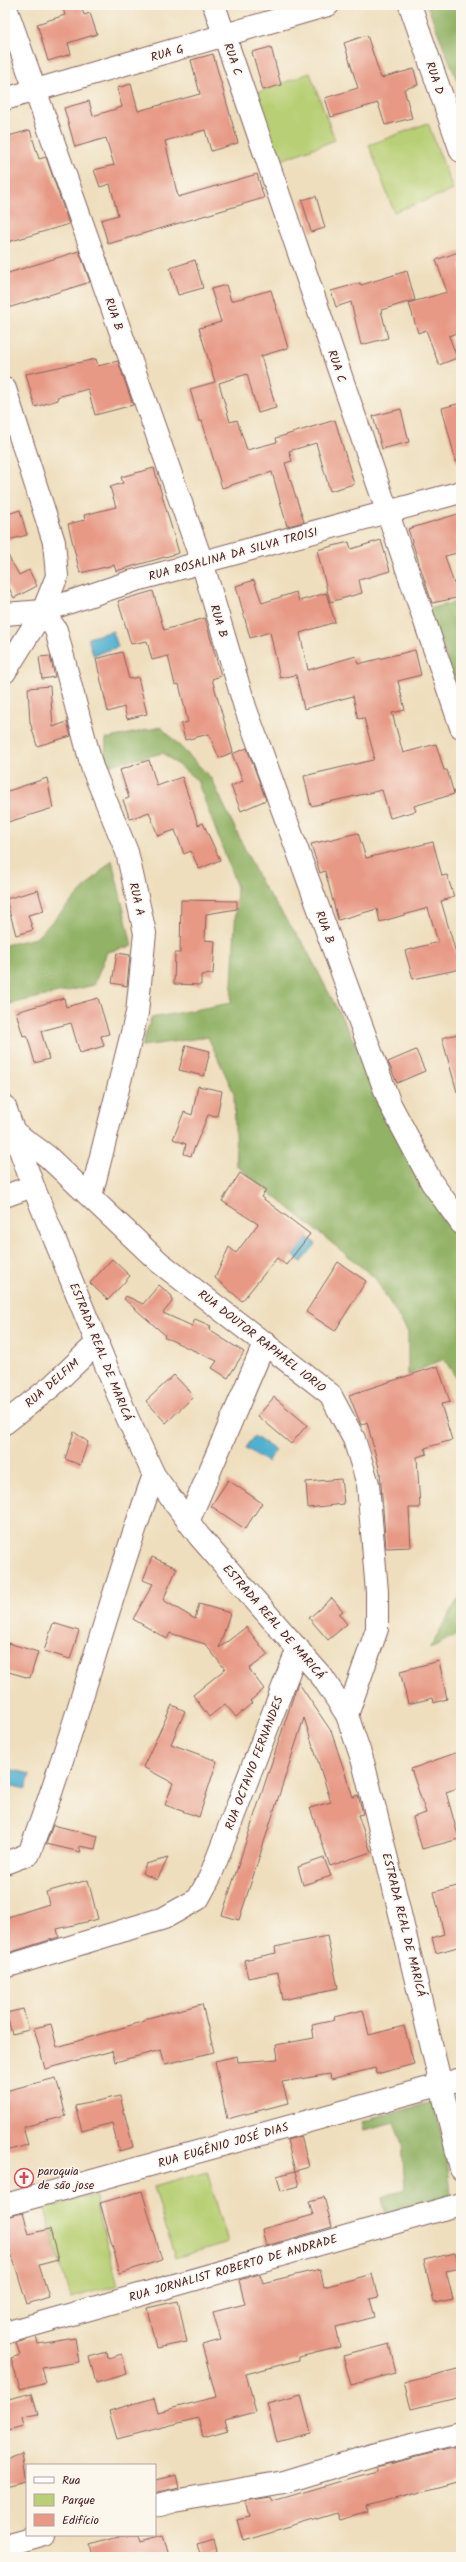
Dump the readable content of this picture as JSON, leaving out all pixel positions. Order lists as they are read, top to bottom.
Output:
{
  "streets": {
    "street": [
      "RUA G",
      "RUA C",
      "RUA D",
      "RUA B",
      "RUA ROSALINA DA SILVA TROISI",
      "RUA A",
      "RUA DOUTOR RAPHAEL IORIO",
      "ESTRADA REAL DE MARICÁ",
      "RUA DELFIM",
      "RUA OCTAVIO FERNANDES",
      "RUA EUGÊNIO JOSÉ DIAS",
      "RUA JORNALIST ROBERTO DE ANDRADE"
    ]
  },
  "crossings": [
    ["RUA G", "RUA C"],
    ["RUA G", "RUA B"],
    ["RUA C", "RUA ROSALINA DA SILVA TROISI"],
    ["RUA B", "RUA ROSALINA DA SILVA TROISI"],
    ["RUA ROSALINA DA SILVA TROISI", "RUA A"],
    ["RUA A", "RUA DOUTOR RAPHAEL IORIO"],
    ["RUA DOUTOR RAPHAEL IORIO", "ESTRADA REAL DE MARICÁ"],
    ["ESTRADA REAL DE MARICÁ", "RUA DELFIM"],
    ["ESTRADA REAL DE MARICÁ", "RUA OCTAVIO FERNANDES"],
    ["ESTRADA REAL DE MARICÁ", "RUA EUGÊNIO JOSÉ DIAS"]
  ],
  "places": {
    "church": ["paroquia de são jose"]
  },
  "legend": ["Rua", "Parque", "Edifício"]
}
